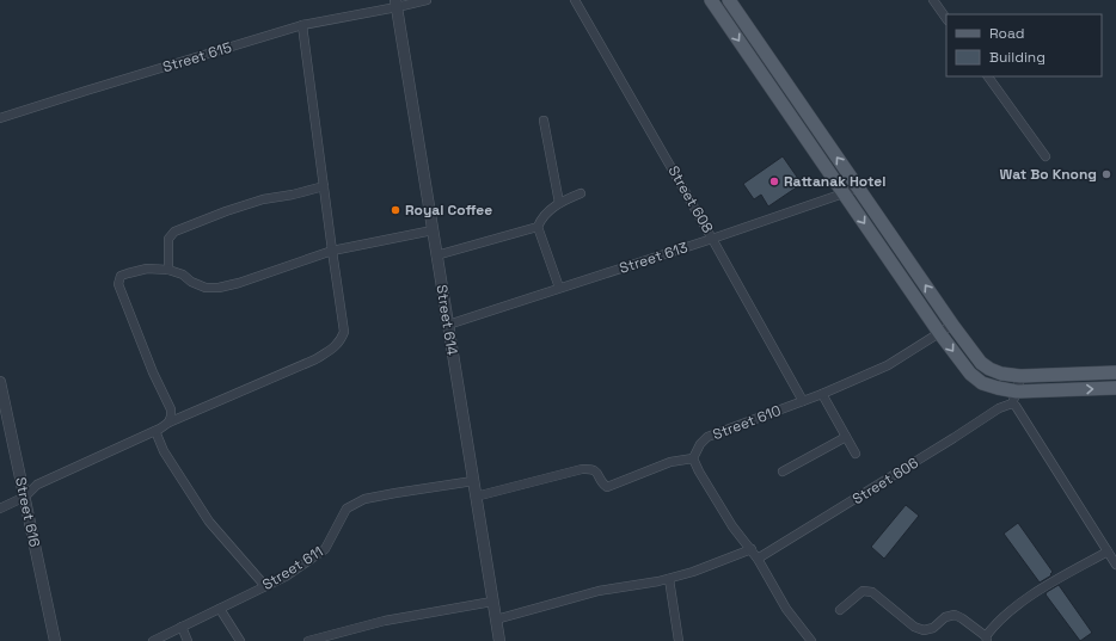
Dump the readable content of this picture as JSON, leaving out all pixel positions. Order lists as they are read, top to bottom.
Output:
{
  "streets": {
    "street": [
      "Street 615",
      "Street 608",
      "Street 613",
      "Street 614",
      "Street 610",
      "Street 606",
      "Street 616",
      "Street 611"
    ]
  },
  "crossings": [
    ["Street 615", "Street 614"],
    ["Street 608", "Street 613"],
    ["Street 608", "Street 610"],
    ["Street 613", "Street 614"],
    ["Street 614", "Street 611"]
  ],
  "places": ["Wat Bo Knong", "Rattanak Hotel", "Royal Coffee"],
  "legend": ["Road", "Building"]
}
